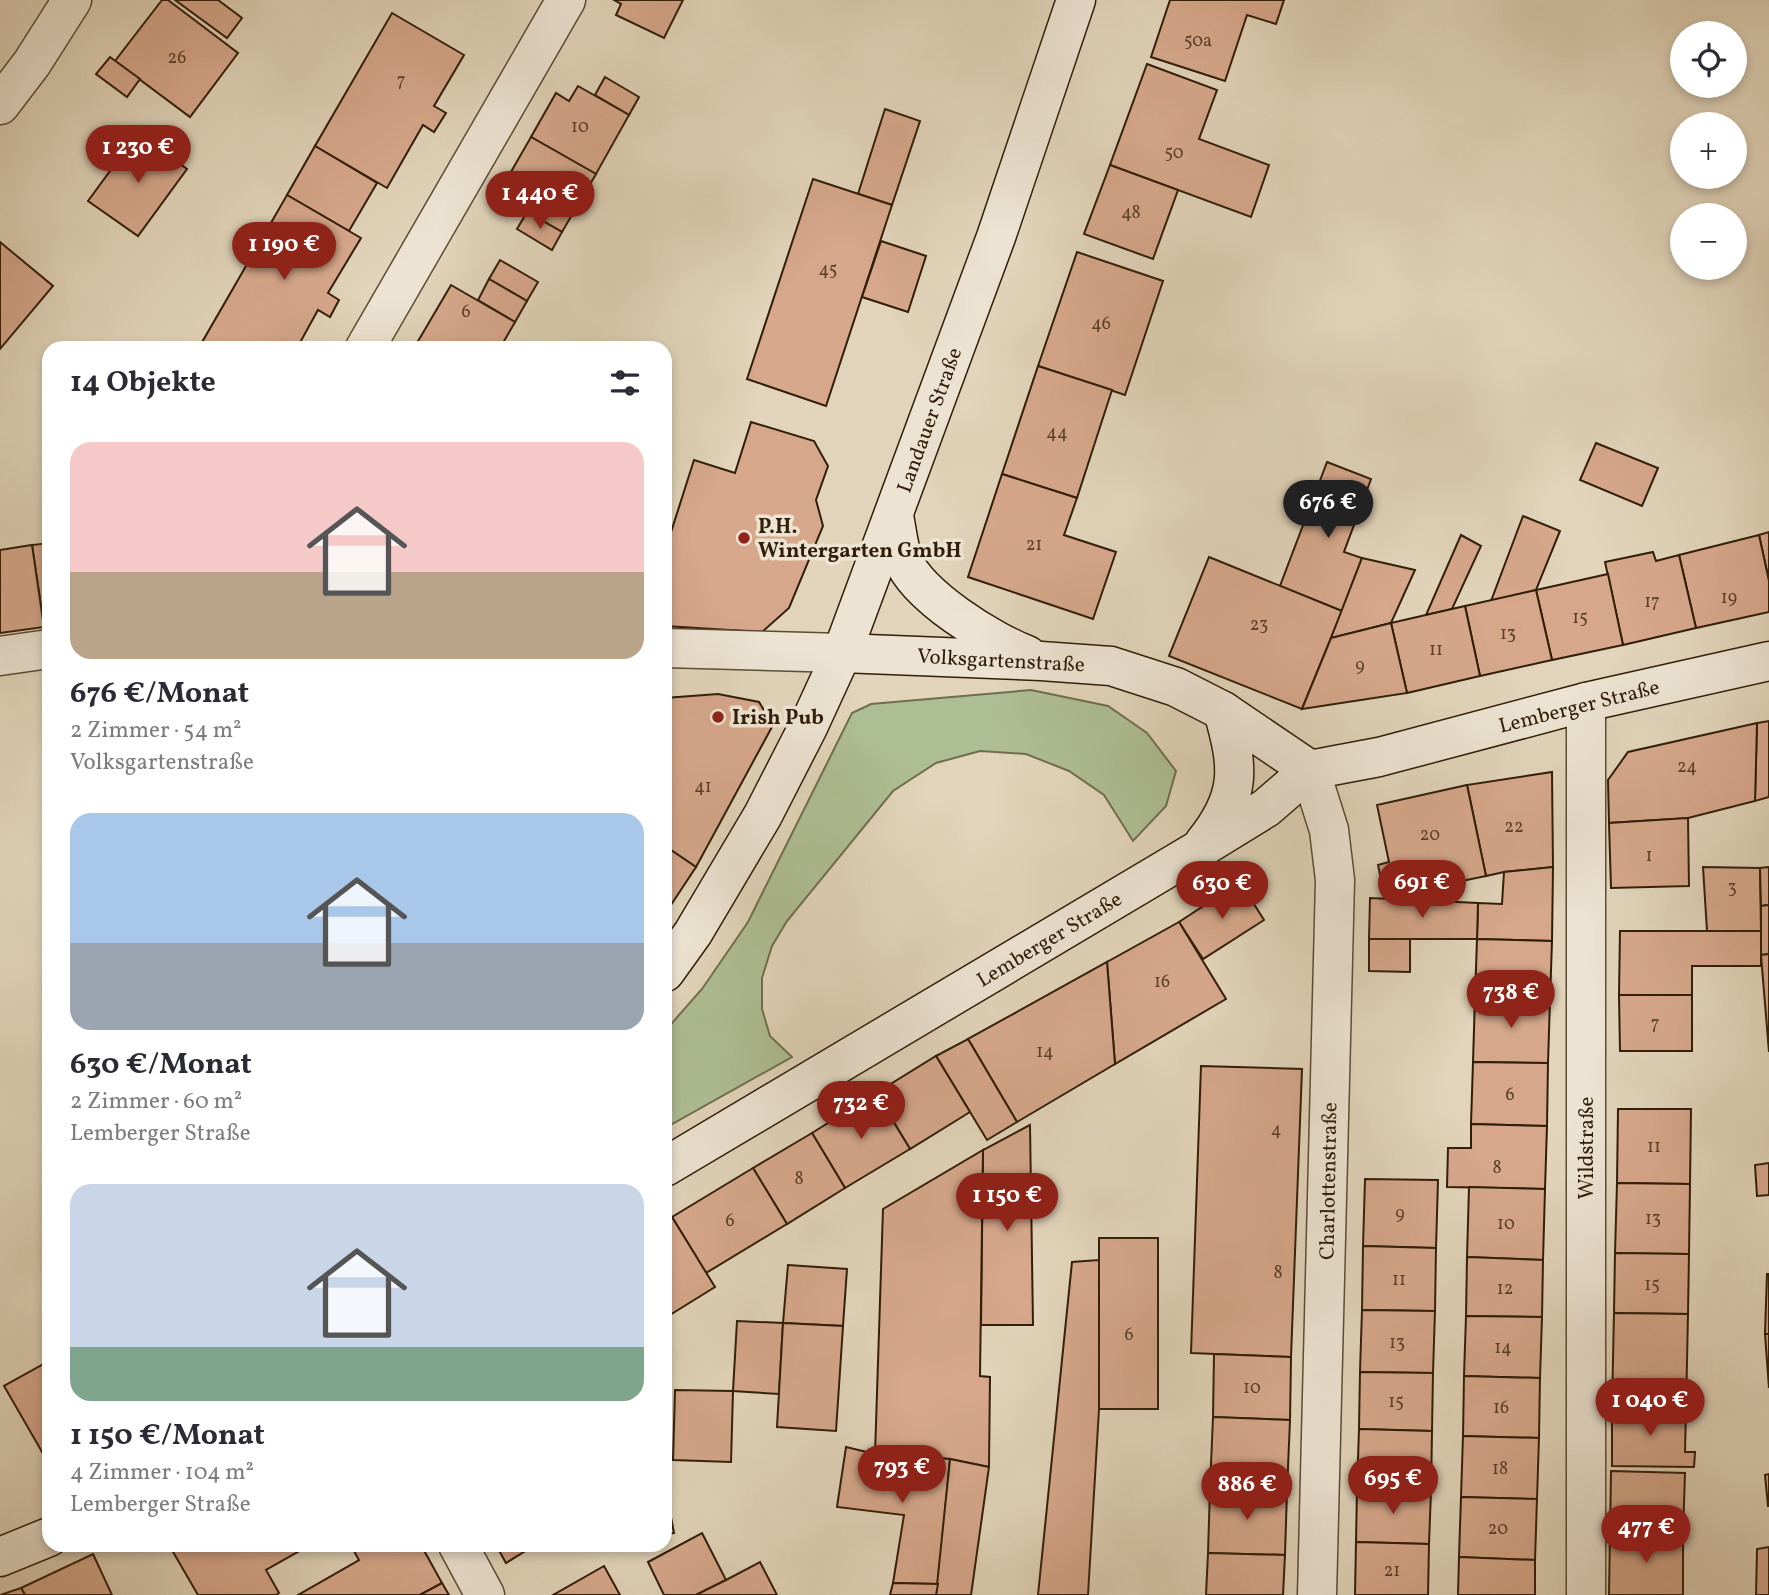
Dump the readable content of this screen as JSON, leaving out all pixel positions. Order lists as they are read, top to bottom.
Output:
{
  "streets": {
    "main road": [
      "Landauer Straße",
      "Volksgartenstraße",
      "Lemberger Straße",
      "Wildstraße",
      "Charlottenstraße"
    ]
  },
  "crossings": [
    ["Landauer Straße", "Volksgartenstraße"],
    ["Volksgartenstraße", "Lemberger Straße"],
    ["Volksgartenstraße", "Charlottenstraße"],
    ["Lemberger Straße", "Wildstraße"],
    ["Lemberger Straße", "Charlottenstraße"]
  ],
  "places": ["P.H. Wintergarten GmbH", "Irish Pub"],
  "house_numbers": [
    "50a",
    "26",
    "7",
    "10",
    "50",
    "48",
    "45",
    "6",
    "46",
    "44",
    "21",
    "19",
    "17",
    "15",
    "23",
    "13",
    "11",
    "9",
    "24",
    "41",
    "22",
    "20",
    "1",
    "3",
    "16",
    "7",
    "14",
    "6",
    "4",
    "11",
    "8",
    "8",
    "9",
    "13",
    "6",
    "10",
    "8",
    "11",
    "15",
    "12",
    "6",
    "13",
    "14",
    "10",
    "15",
    "16",
    "18",
    "20",
    "21"
  ],
  "page": {
    "map_buttons": ["+", "−"],
    "price": [
      "1 230 €",
      "1 440 €",
      "1 190 €",
      "676 €",
      "691 €",
      "630 €",
      "738 €",
      "732 €",
      "1 150 €",
      "1 040 €",
      "793 €",
      "695 €",
      "886 €",
      "477 €"
    ],
    "heading": "14 Objekte",
    "list": [
      {
        "name": "676 €/Monat",
        "note": "2 Zimmer · 54 m² · Volksgartenstraße"
      },
      {
        "name": "630 €/Monat",
        "note": "2 Zimmer · 60 m² · Lemberger Straße"
      },
      {
        "name": "1 150 €/Monat",
        "note": "4 Zimmer · 104 m² · Lemberger Straße"
      }
    ]
  }
}
